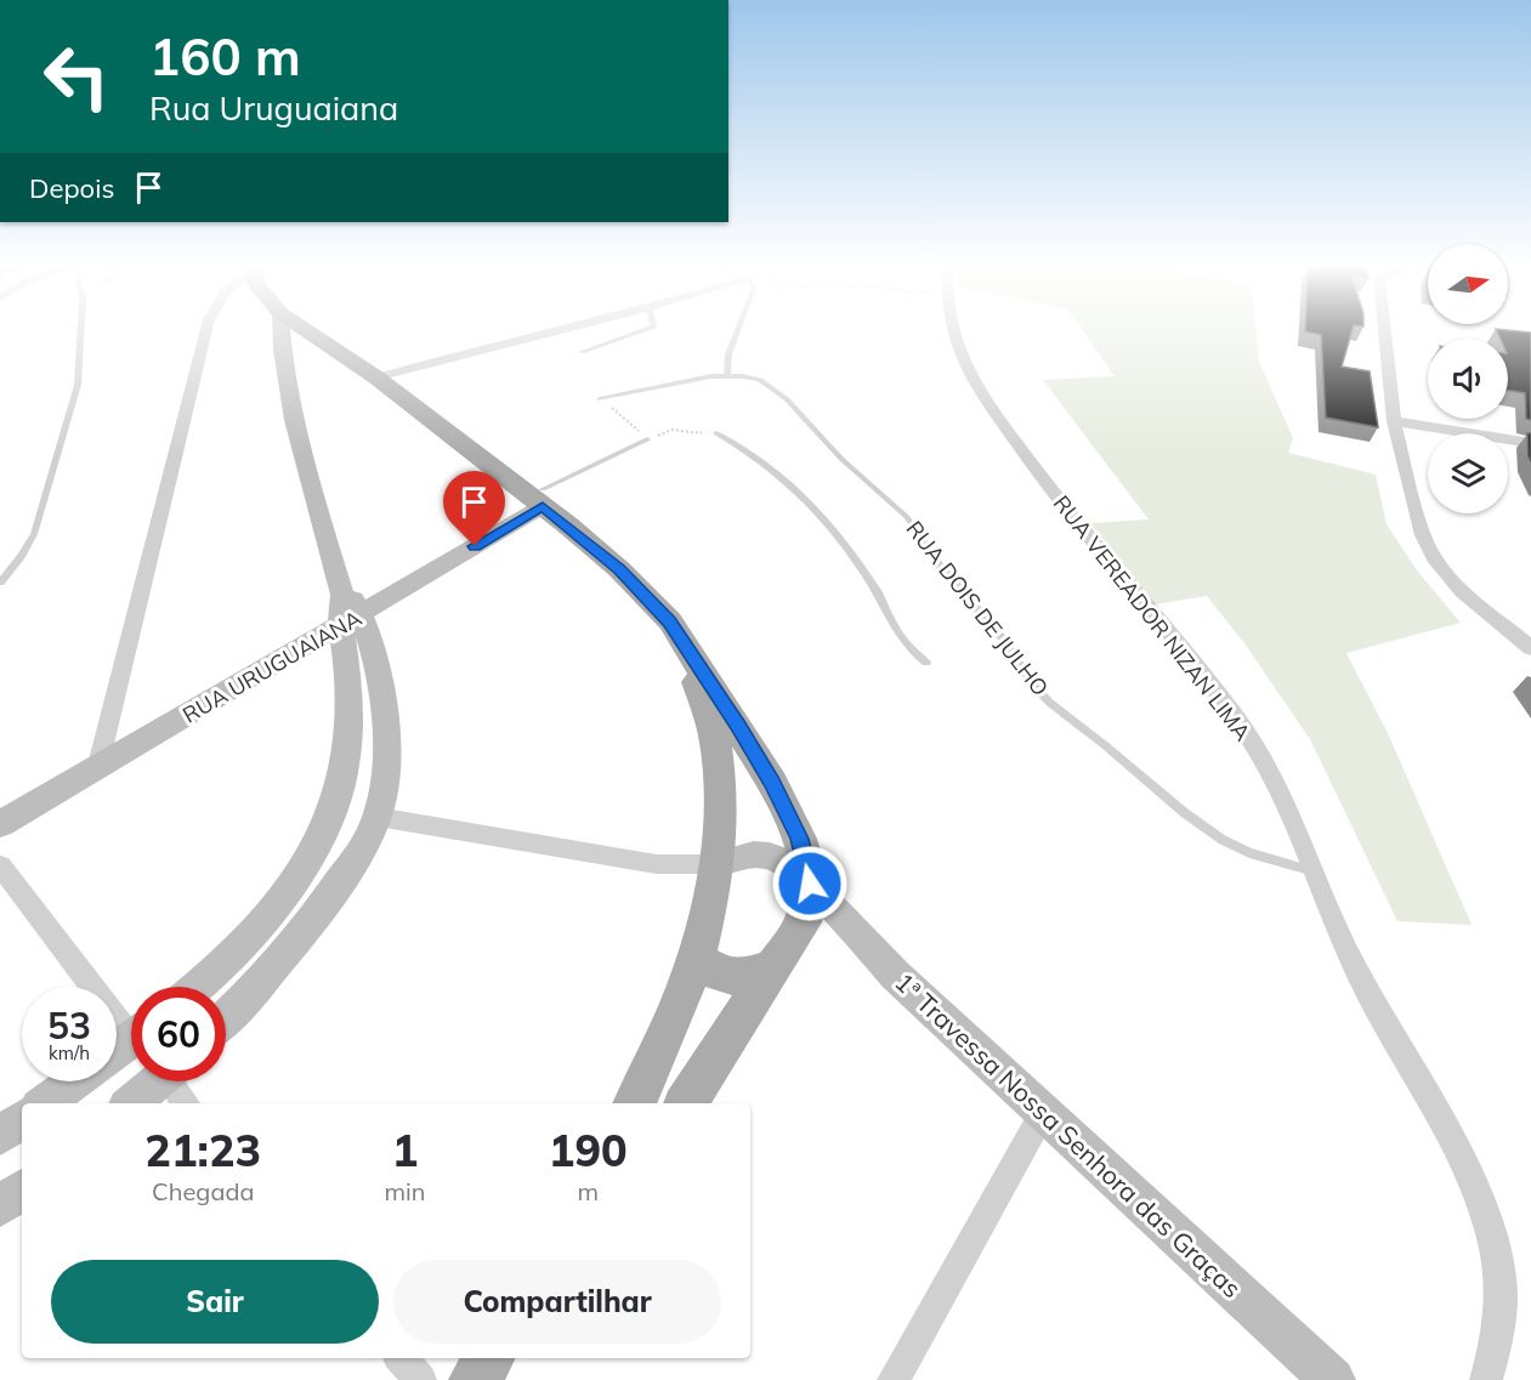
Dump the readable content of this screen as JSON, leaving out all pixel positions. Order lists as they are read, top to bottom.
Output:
{
  "streets": {
    "main road": ["RUA URUGUAIANA", "1ª Travessa Nossa Senhora das Graças"],
    "street": ["RUA VEREADOR NIZAN LIMA"],
    "lane": ["RUA DOIS DE JULHO"]
  },
  "crossings": [
    ["RUA DOIS DE JULHO", "RUA VEREADOR NIZAN LIMA"]
  ],
  "north": "right",
  "page": {
    "turn": ["160 m", "Rua Uruguaiana"],
    "then": "Depois",
    "speed": "53 km/h",
    "limit": "60",
    "eta": [
      "21:23",
      "Chegada",
      "1",
      "min",
      "190",
      "m"
    ],
    "buttons": ["Sair", "Compartilhar"]
  }
}
